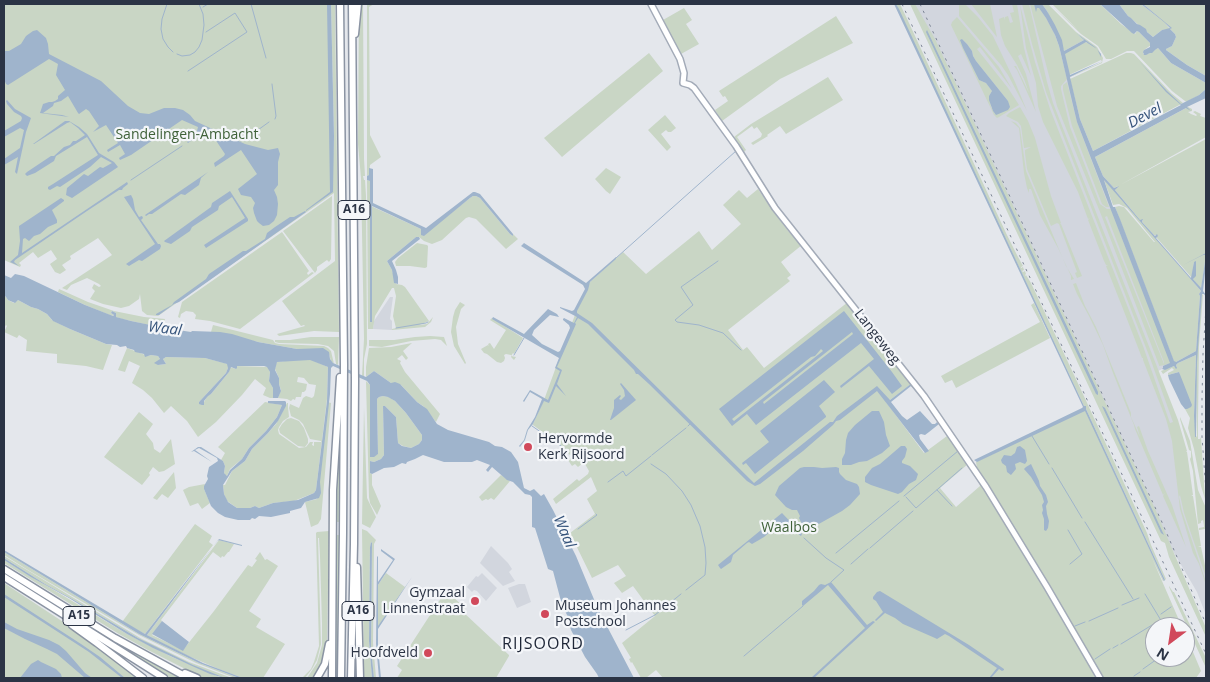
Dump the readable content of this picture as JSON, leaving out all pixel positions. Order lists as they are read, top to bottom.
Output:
{
  "streets": {
    "highway": ["A16", "A15"],
    "main road": ["Langeweg"]
  },
  "districts": ["RIJSOORD"],
  "water": ["Devel", "Waal"],
  "parks": ["Sandelingen-Ambacht", "Waalbos"],
  "places": [
    "Hervormde Kerk Rijsoord",
    "Gymzaal Linnenstraat",
    "Museum Johannes Postschool",
    "Hoofdveld"
  ],
  "north": "bottom left"
}
